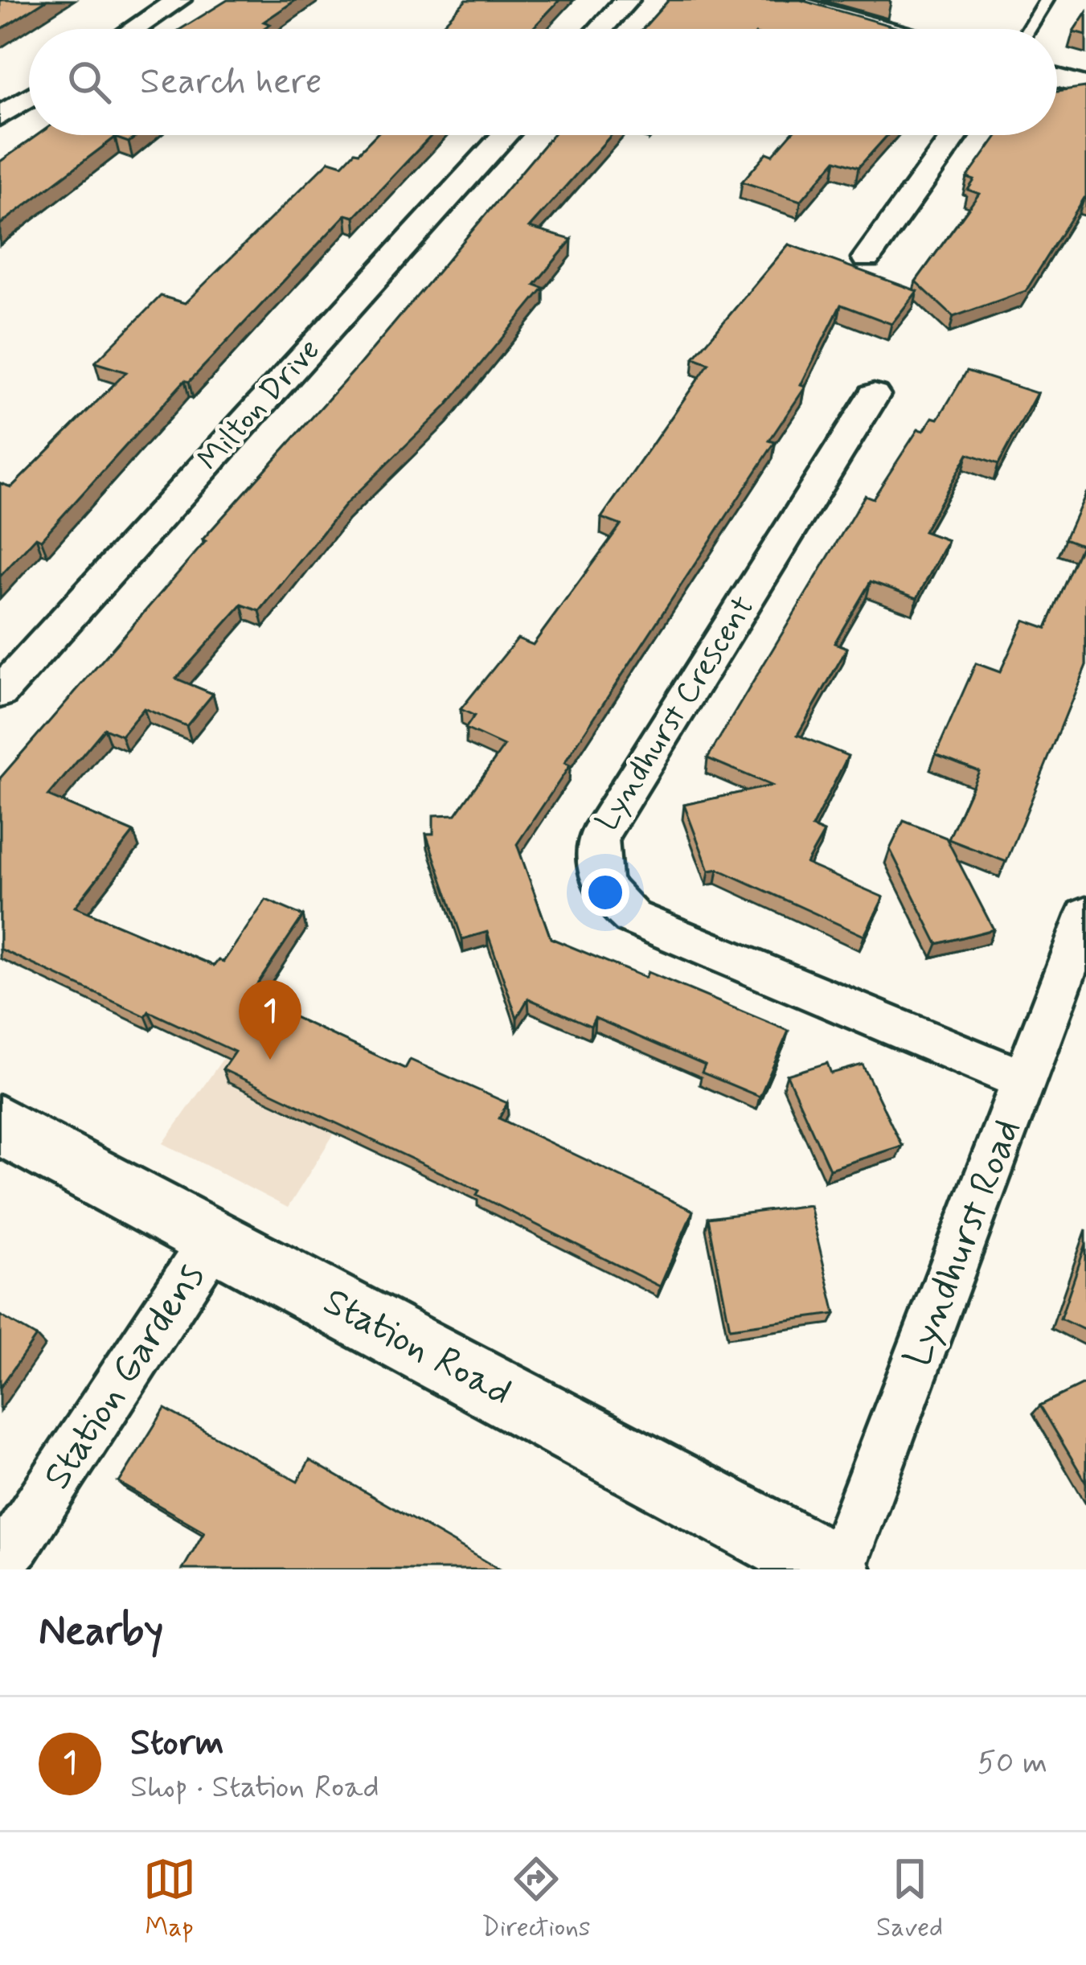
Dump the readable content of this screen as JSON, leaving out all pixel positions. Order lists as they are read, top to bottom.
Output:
{
  "streets": {
    "street": [
      "Milton Drive",
      "Lyndhurst Crescent",
      "Lyndhurst Road",
      "Station Road",
      "Station Gardens"
    ]
  },
  "crossings": [
    ["Lyndhurst Crescent", "Lyndhurst Road"],
    ["Lyndhurst Road", "Station Road"],
    ["Station Road", "Station Gardens"]
  ],
  "page": {
    "search": "Search here",
    "pins": "1",
    "heading": "Nearby",
    "list": [
      {
        "mark": "1",
        "name": "Storm",
        "note": "Shop · Station Road",
        "value": "50 m"
      }
    ],
    "nav": ["Map", "Directions", "Saved"]
  }
}
